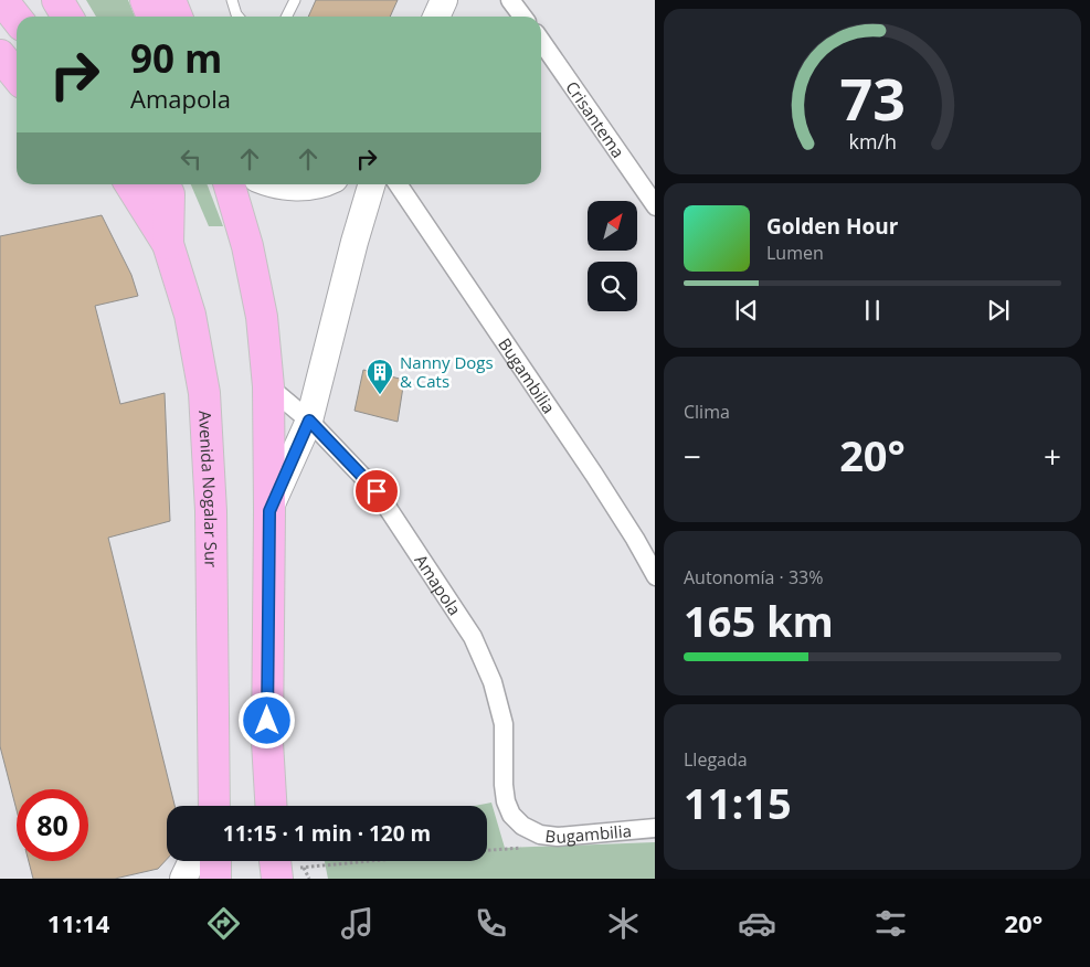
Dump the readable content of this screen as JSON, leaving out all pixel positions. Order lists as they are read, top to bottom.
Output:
{
  "streets": {
    "highway": ["Avenida Nogalar Sur"],
    "street": ["Crisantema", "Bugambilia", "Amapola"]
  },
  "crossings": [
    ["Bugambilia", "Amapola"]
  ],
  "places": {
    "building": ["Nanny Dogs & Cats"]
  },
  "north": "top right",
  "page": {
    "turn": ["90 m", "Amapola"],
    "song": ["Golden Hour", "Lumen"],
    "tile": [
      "Clima",
      ["Autonomía · 33%", "165 km"],
      ["Llegada", "11:15"]
    ],
    "heat": ["−", "20°", "+"],
    "limit": "80",
    "trip": "11:15 · 1 min · 120 m",
    "tabs": ["11:14", "20°"],
    "gauge": ["73", "km/h"]
  }
}
